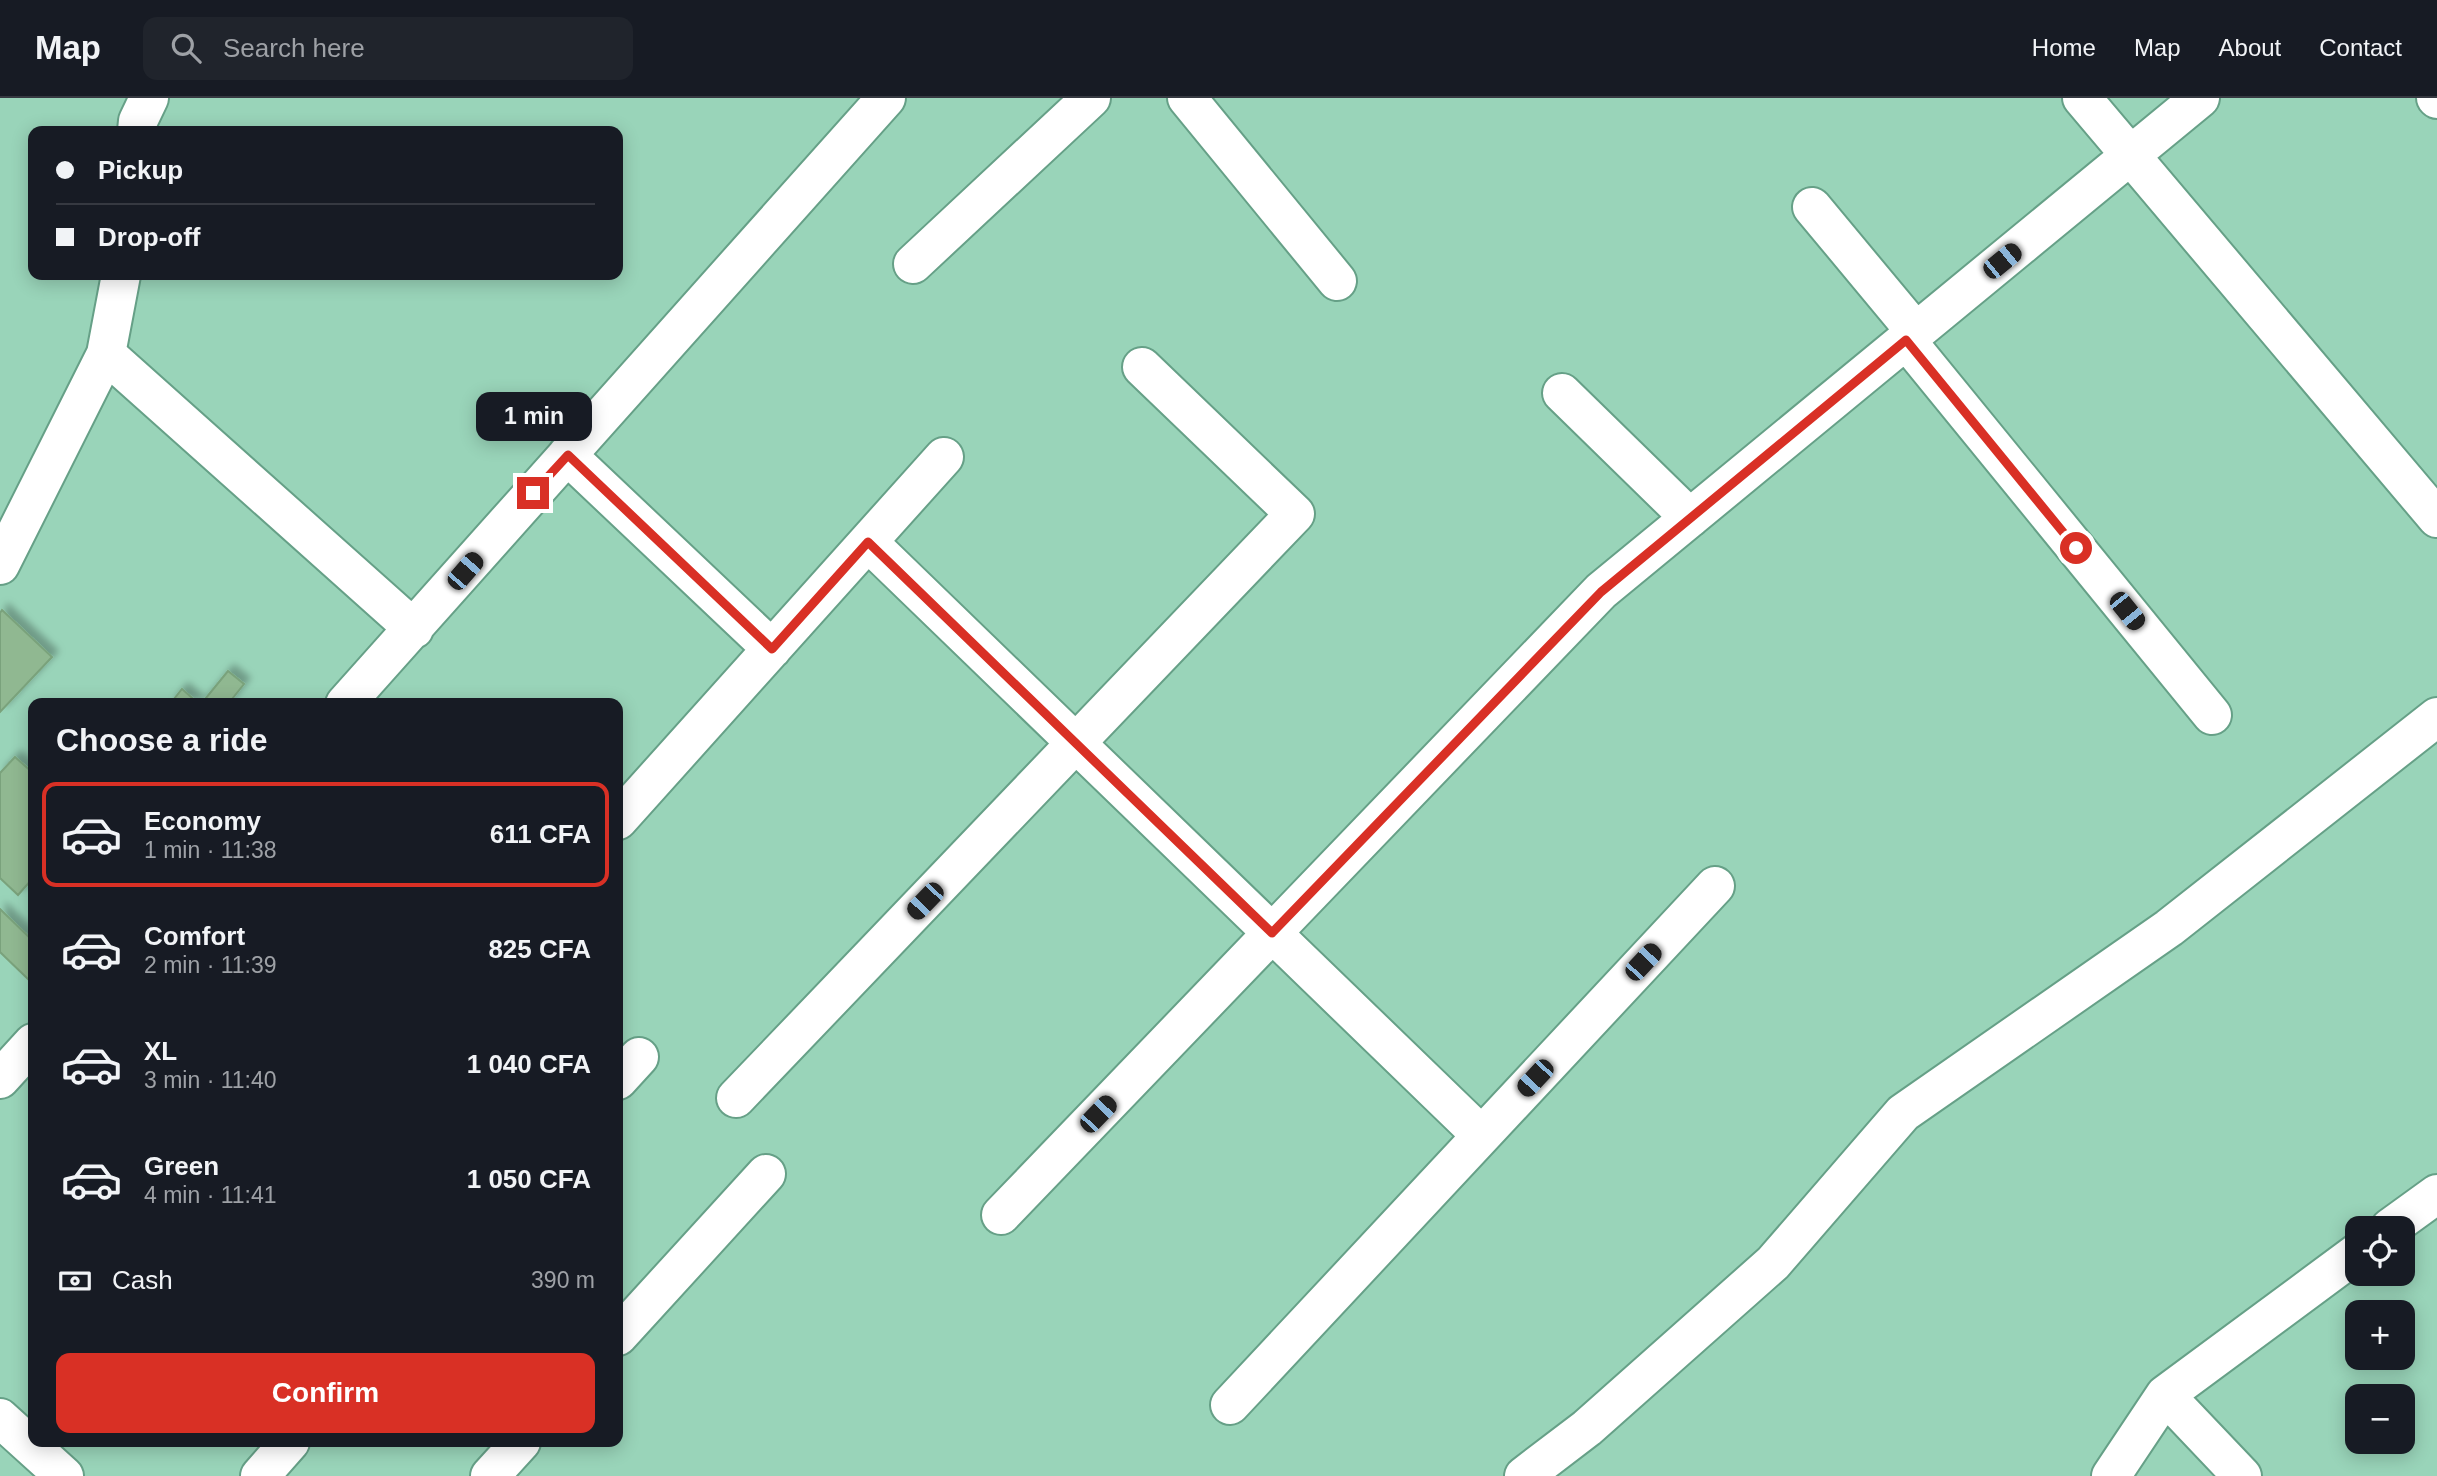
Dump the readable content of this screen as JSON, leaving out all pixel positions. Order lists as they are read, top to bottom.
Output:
{
  "page": {
    "header": "Map",
    "search": "Search here",
    "nav": [
      "Home",
      "Map",
      "About",
      "Contact"
    ],
    "banner": ["Pickup", "Drop-off"],
    "bubble": "1 min",
    "heading": "Choose a ride",
    "list": [
      {
        "name": "Economy",
        "note": "1 min · 11:38",
        "value": "611 CFA"
      },
      {
        "name": "Comfort",
        "note": "2 min · 11:39",
        "value": "825 CFA"
      },
      {
        "name": "XL",
        "note": "3 min · 11:40",
        "value": "1 040 CFA"
      },
      {
        "name": "Green",
        "note": "4 min · 11:41",
        "value": "1 050 CFA"
      }
    ],
    "map_buttons": ["+", "−"],
    "pay": ["Cash", "390 m"],
    "buttons": "Confirm"
  }
}
